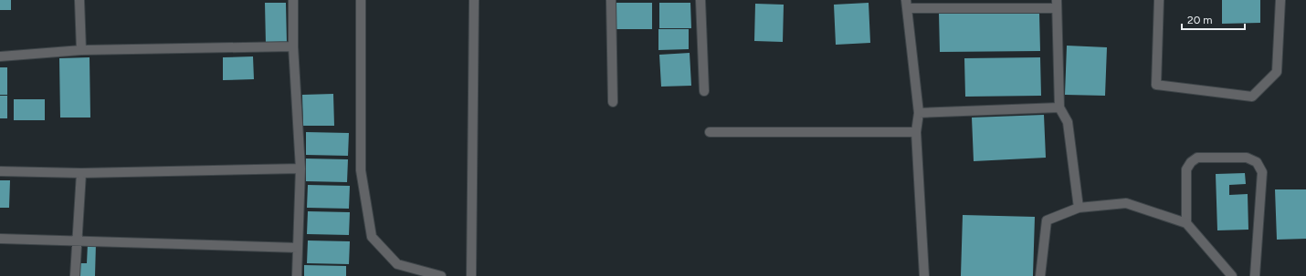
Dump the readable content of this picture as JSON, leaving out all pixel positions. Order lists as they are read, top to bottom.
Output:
{
  "scale_bar": "20 m"
}
